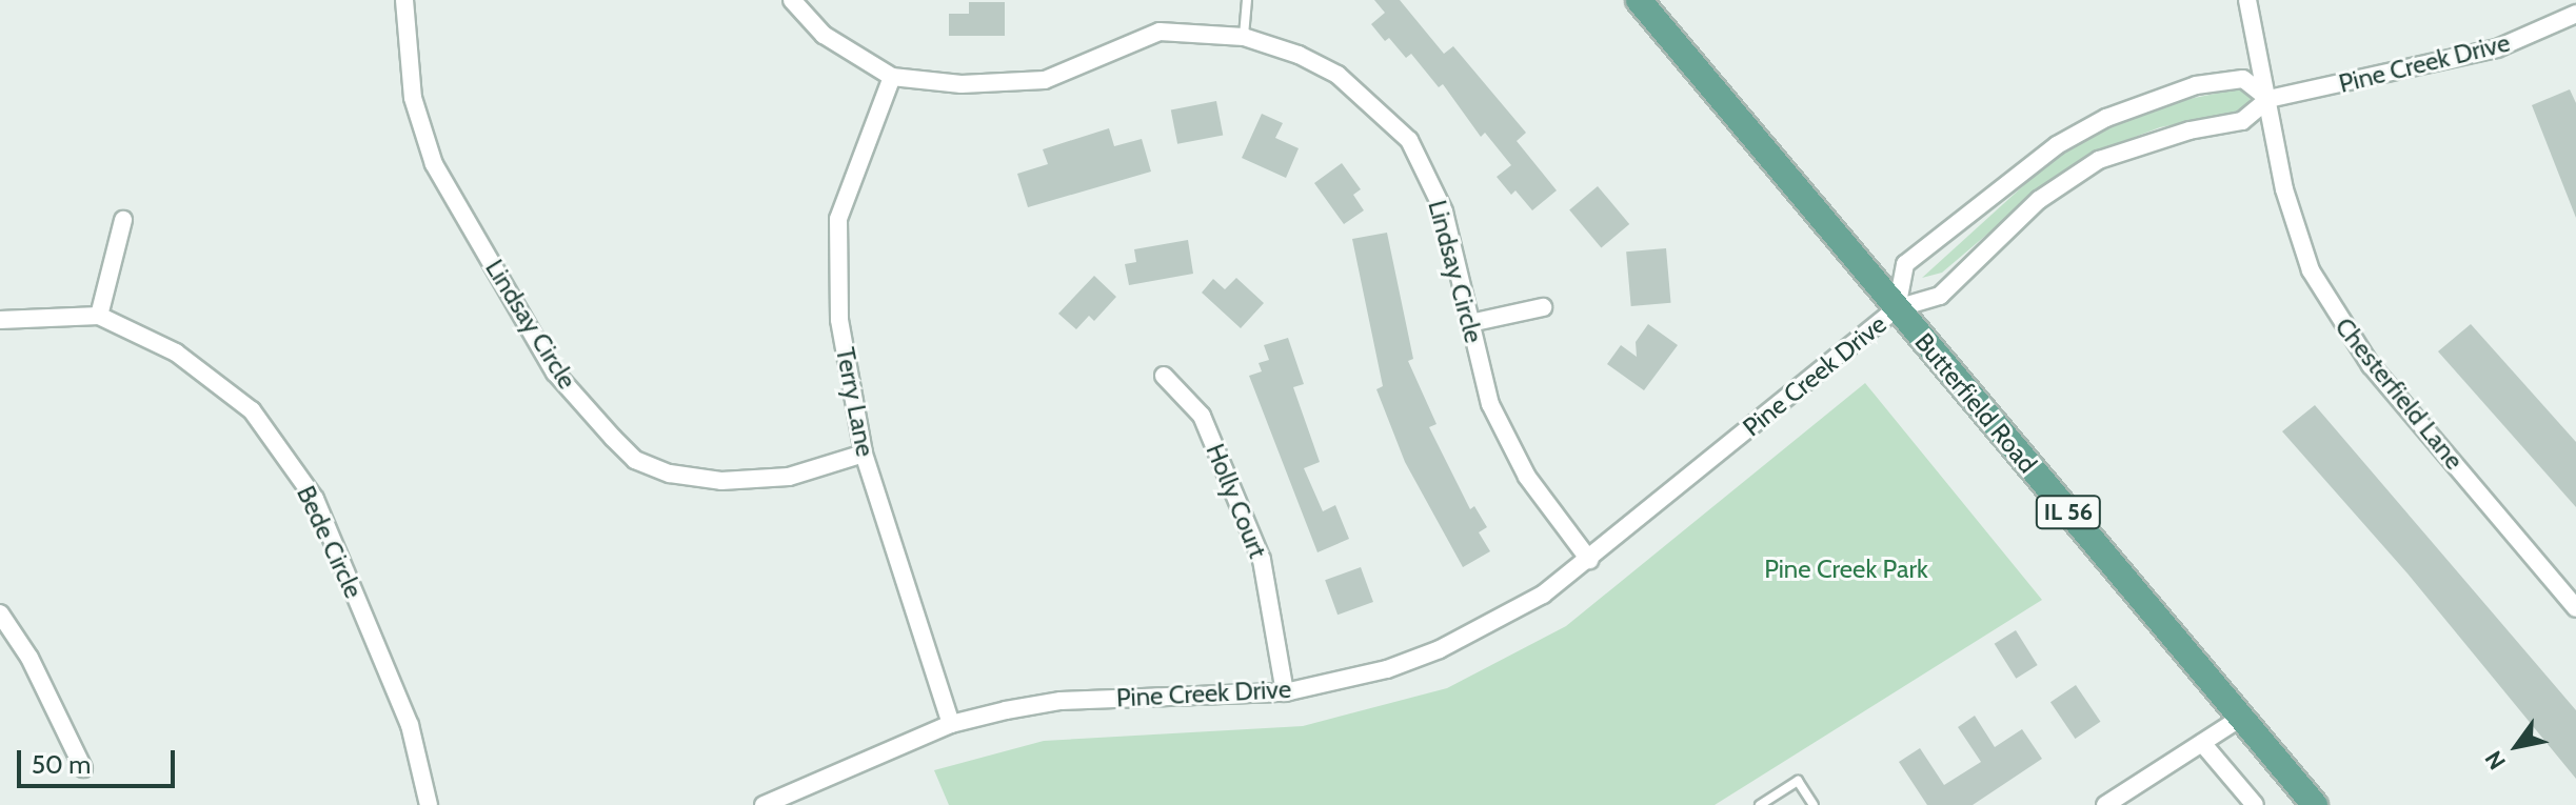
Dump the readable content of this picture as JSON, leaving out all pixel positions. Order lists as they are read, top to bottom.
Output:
{
  "streets": {
    "main road": ["Butterfield Road", "IL 56"],
    "street": [
      "Pine Creek Drive",
      "Lindsay Circle",
      "Chesterfield Lane",
      "Terry Lane",
      "Holly Court",
      "Bede Circle"
    ]
  },
  "crossings": [
    ["Pine Creek Drive", "Lindsay Circle"],
    ["Pine Creek Drive", "Chesterfield Lane"],
    ["Pine Creek Drive", "Terry Lane"],
    ["Pine Creek Drive", "Butterfield Road"],
    ["Pine Creek Drive", "Holly Court"],
    ["Lindsay Circle", "Terry Lane"]
  ],
  "parks": ["Pine Creek Park"],
  "scale_bar": "50 m",
  "north": "bottom left"
}
